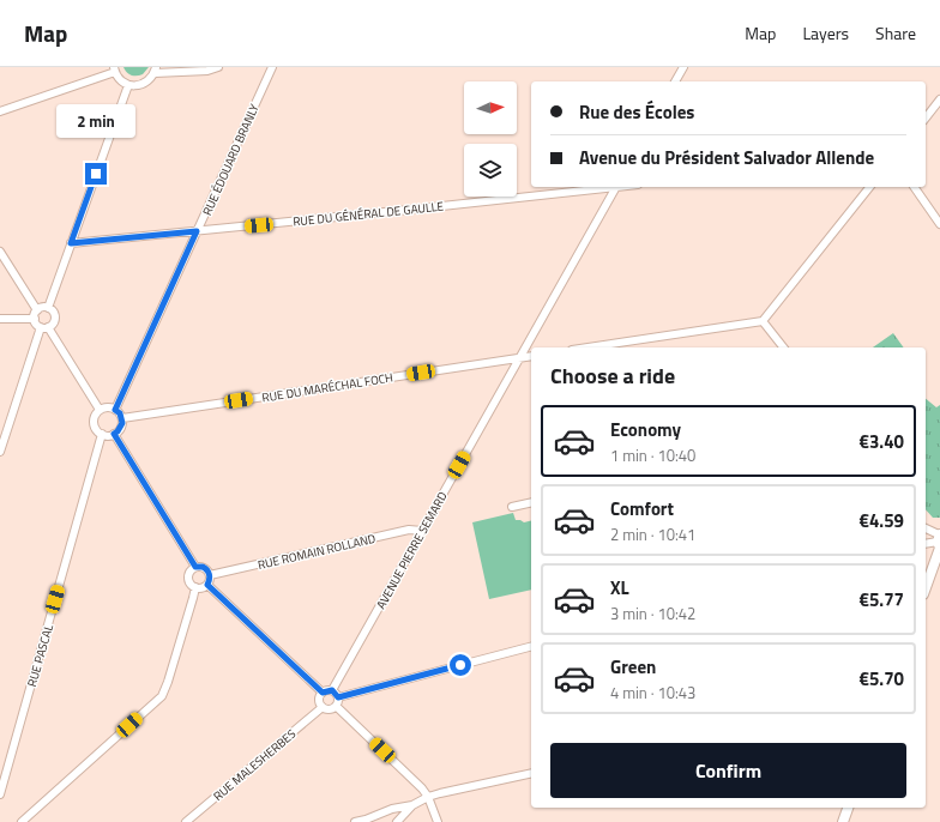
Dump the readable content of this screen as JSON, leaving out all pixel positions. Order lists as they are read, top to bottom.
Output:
{
  "streets": {
    "street": [
      "RUE ÉDOUARD BRANLY",
      "RUE DU GÉNÉRAL DE GAULLE",
      "RUE DU MARÉCHAL FOCH",
      "AVENUE PIERRE SEMARD",
      "RUE ROMAIN ROLLAND",
      "RUE PASCAL",
      "RUE MALESHERBES"
    ]
  },
  "crossings": [
    ["RUE ÉDOUARD BRANLY", "RUE DU GÉNÉRAL DE GAULLE"],
    ["RUE ÉDOUARD BRANLY", "RUE DU MARÉCHAL FOCH"],
    ["RUE ÉDOUARD BRANLY", "RUE PASCAL"],
    ["RUE DU MARÉCHAL FOCH", "AVENUE PIERRE SEMARD"],
    ["RUE DU MARÉCHAL FOCH", "RUE PASCAL"],
    ["AVENUE PIERRE SEMARD", "RUE ROMAIN ROLLAND"],
    ["AVENUE PIERRE SEMARD", "RUE MALESHERBES"]
  ],
  "north": "right",
  "page": {
    "header": "Map",
    "nav": ["Map", "Layers", "Share"],
    "banner": ["Rue des Écoles", "Avenue du Président Salvador Allende"],
    "bubble": "2 min",
    "heading": "Choose a ride",
    "list": [
      {
        "name": "Economy",
        "note": "1 min · 10:40",
        "value": "€3.40"
      },
      {
        "name": "Comfort",
        "note": "2 min · 10:41",
        "value": "€4.59"
      },
      {
        "name": "XL",
        "note": "3 min · 10:42",
        "value": "€5.77"
      },
      {
        "name": "Green",
        "note": "4 min · 10:43",
        "value": "€5.70"
      }
    ],
    "buttons": "Confirm"
  }
}
